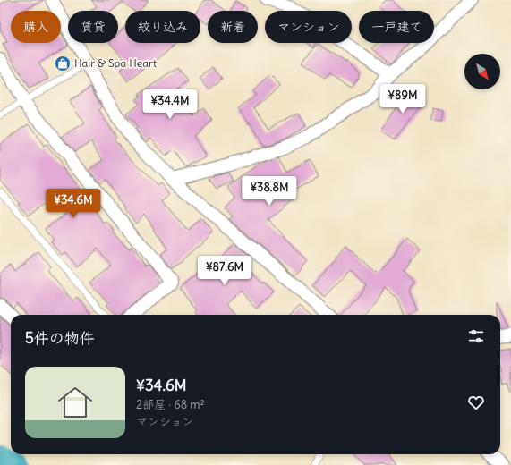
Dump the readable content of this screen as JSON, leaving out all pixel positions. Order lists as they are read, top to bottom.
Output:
{
  "places": {
    "shop": ["Hair & Spa Heart"]
  },
  "north": "bottom right",
  "page": {
    "chip": [
      "購入",
      "賃貸",
      "絞り込み",
      "新着",
      "マンション",
      "一戸建て"
    ],
    "price": [
      "¥89M",
      "¥34.4M",
      "¥38.8M",
      "¥34.6M",
      "¥87.6M"
    ],
    "heading": "5件の物件",
    "list": [
      {
        "name": "¥34.6M",
        "note": "2部屋 · 68 m² · マンション"
      }
    ]
  }
}
